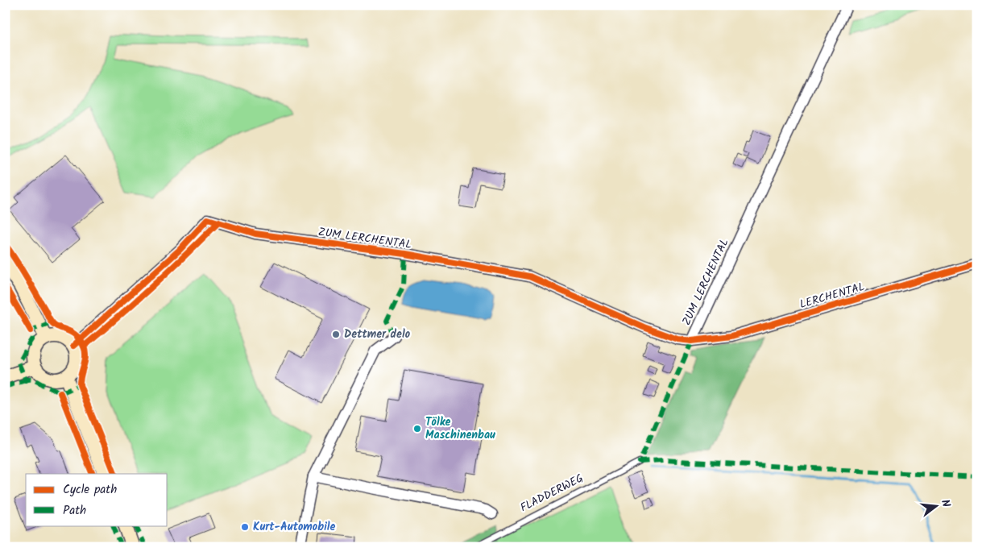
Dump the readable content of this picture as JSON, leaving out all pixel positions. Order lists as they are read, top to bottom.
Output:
{
  "streets": {
    "street": ["ZUM LERCHENTAL", "LERCHENTAL"],
    "lane": ["FLADDERWEG"]
  },
  "crossings": [
    ["ZUM LERCHENTAL", "LERCHENTAL"]
  ],
  "places": ["Dettmer delo", "Tölke Maschinenbau", "Kurt-Automobile"],
  "legend": ["Cycle path", "Path"],
  "north": "right"
}
